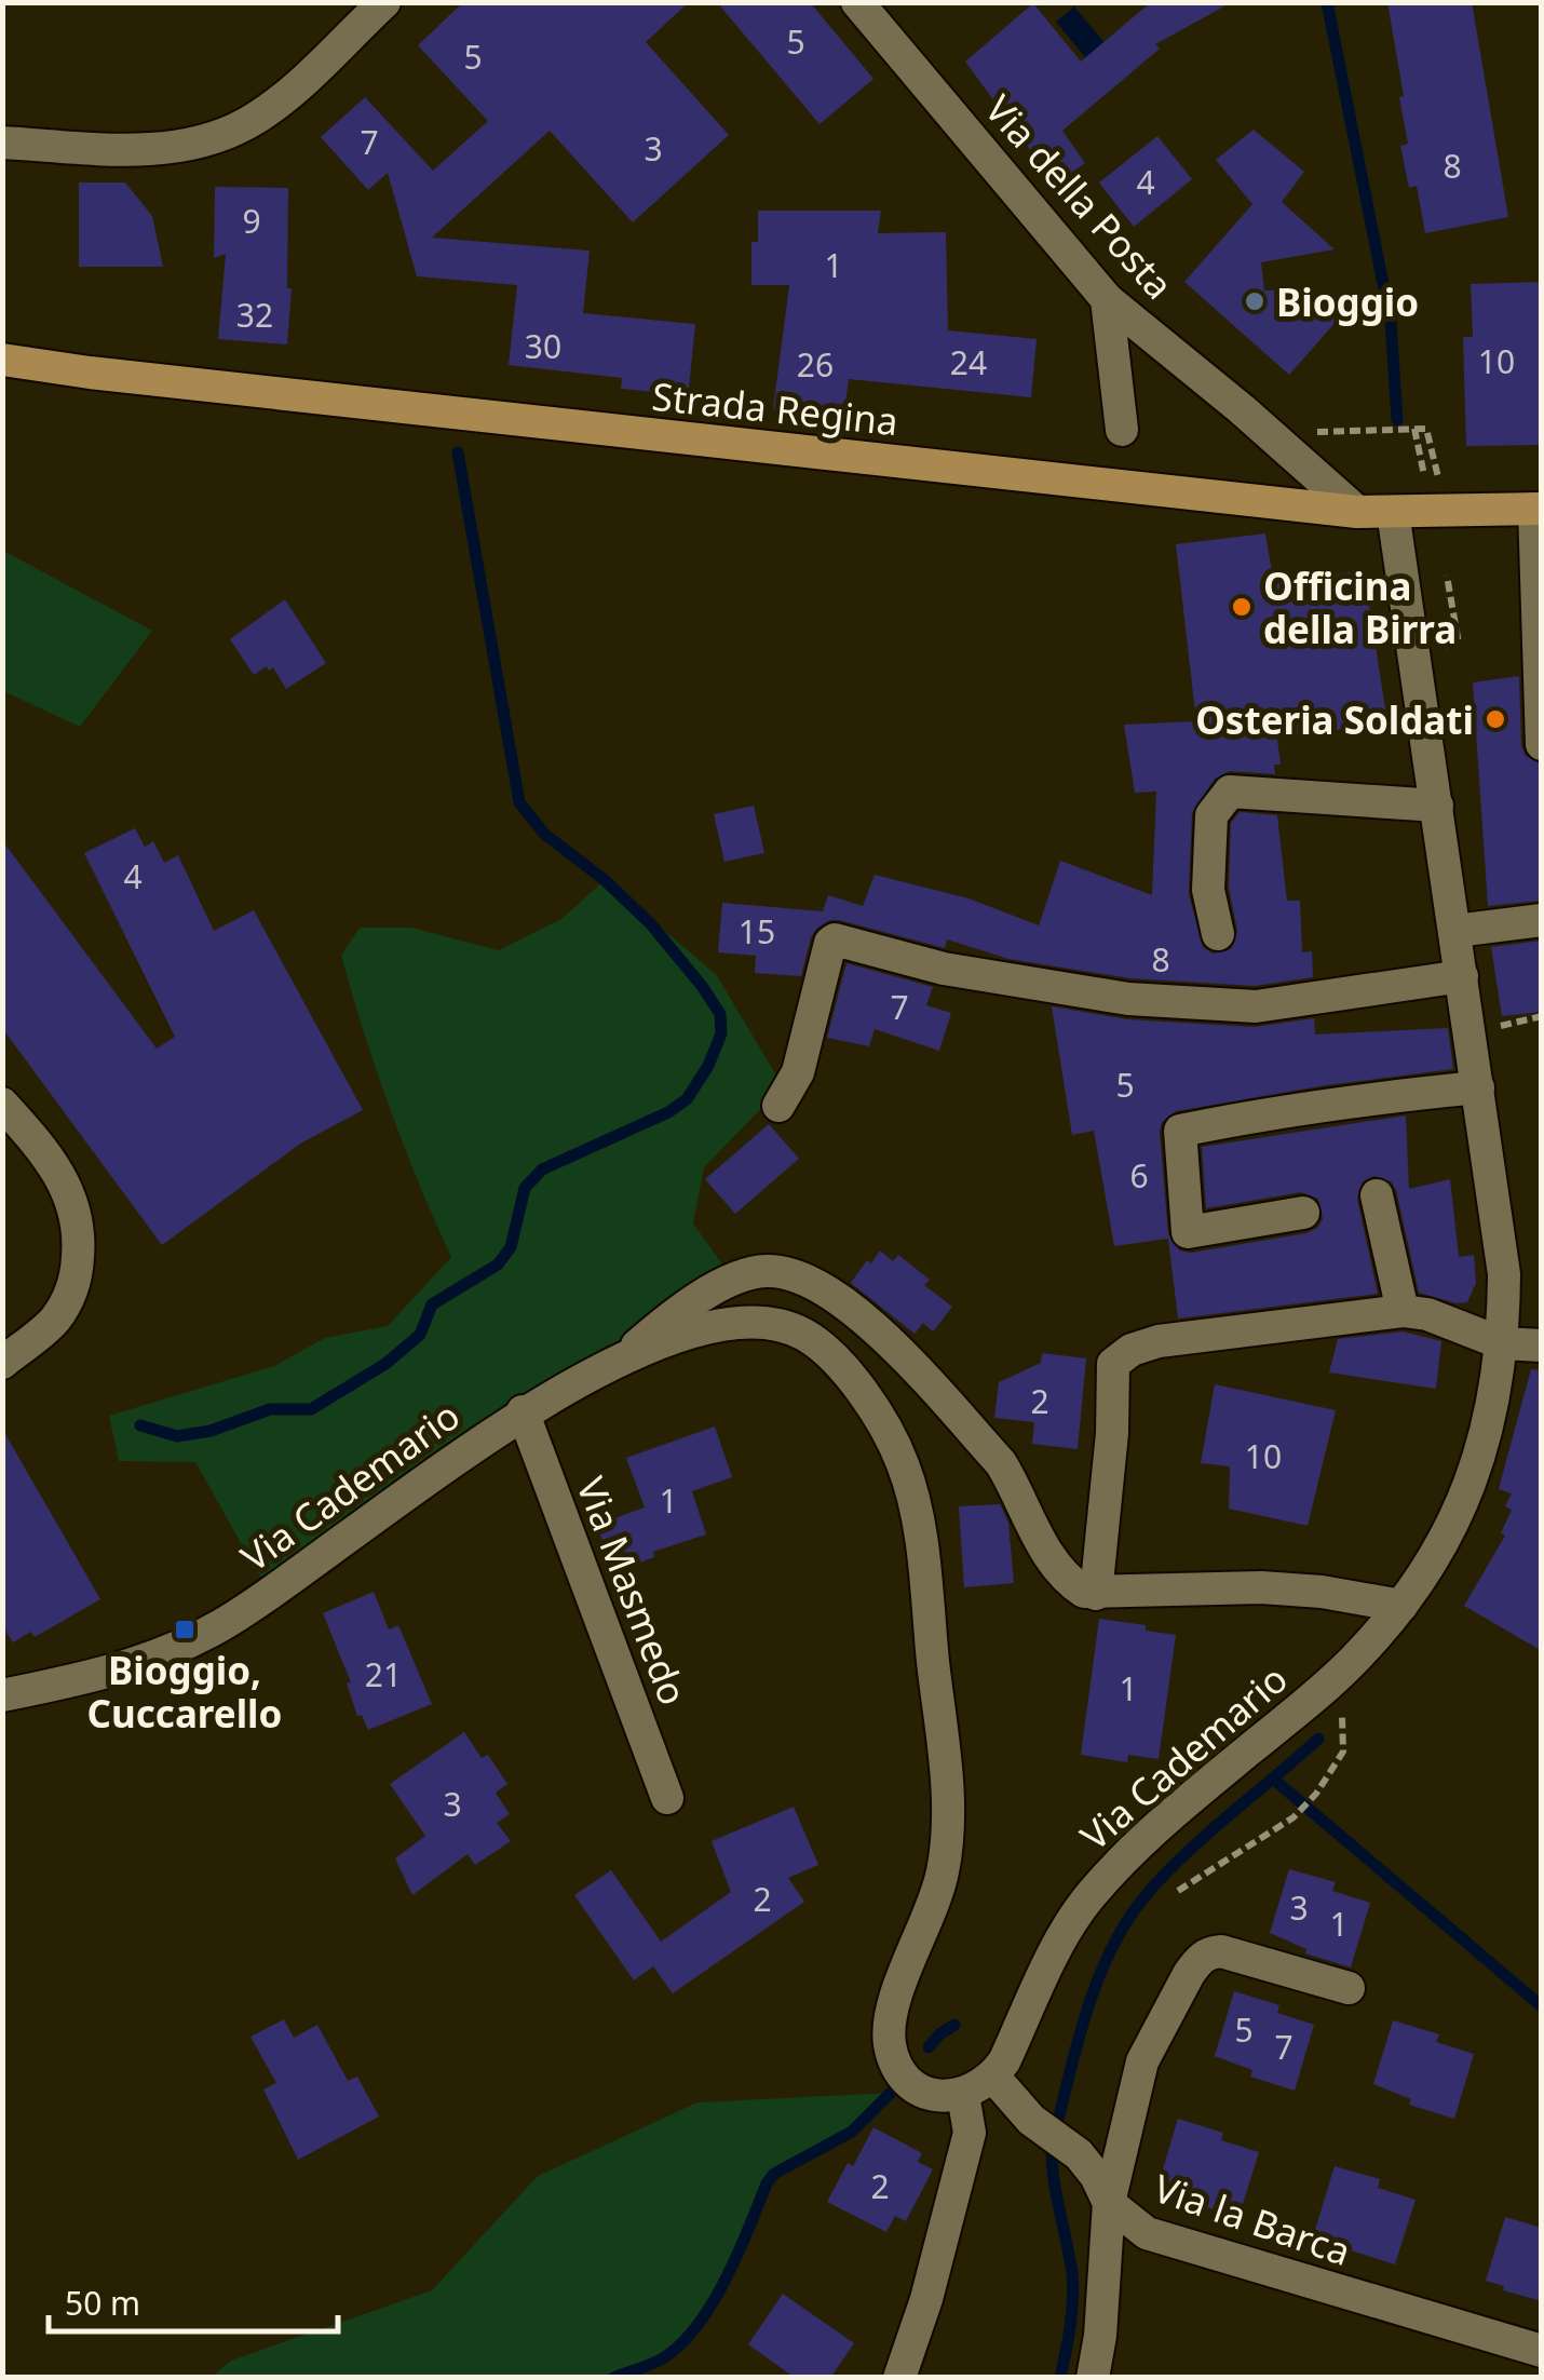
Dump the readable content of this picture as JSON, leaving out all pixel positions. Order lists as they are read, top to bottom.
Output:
{
  "streets": {
    "main road": ["Strada Regina"],
    "street": [
      "Via della Posta",
      "Via Cademario",
      "Via Masmedo",
      "Via la Barca"
    ]
  },
  "crossings": [
    ["Via della Posta", "Strada Regina"],
    ["Strada Regina", "Via Cademario"],
    ["Via Cademario", "Via Masmedo"],
    ["Via Cademario", "Via la Barca"]
  ],
  "places": {
    "other": ["Bioggio", "Officina della Birra", "Osteria Soldati"],
    "transit": ["Bioggio, Cuccarello"]
  },
  "house_numbers": [
    "5",
    "5",
    "7",
    "3",
    "8",
    "4",
    "9",
    "1",
    "32",
    "30",
    "10",
    "24",
    "26",
    "4",
    "15",
    "8",
    "7",
    "5",
    "6",
    "2",
    "10",
    "1",
    "21",
    "1",
    "3",
    "2",
    "3",
    "1",
    "5",
    "7",
    "2"
  ],
  "scale_bar": "50 m"
}
